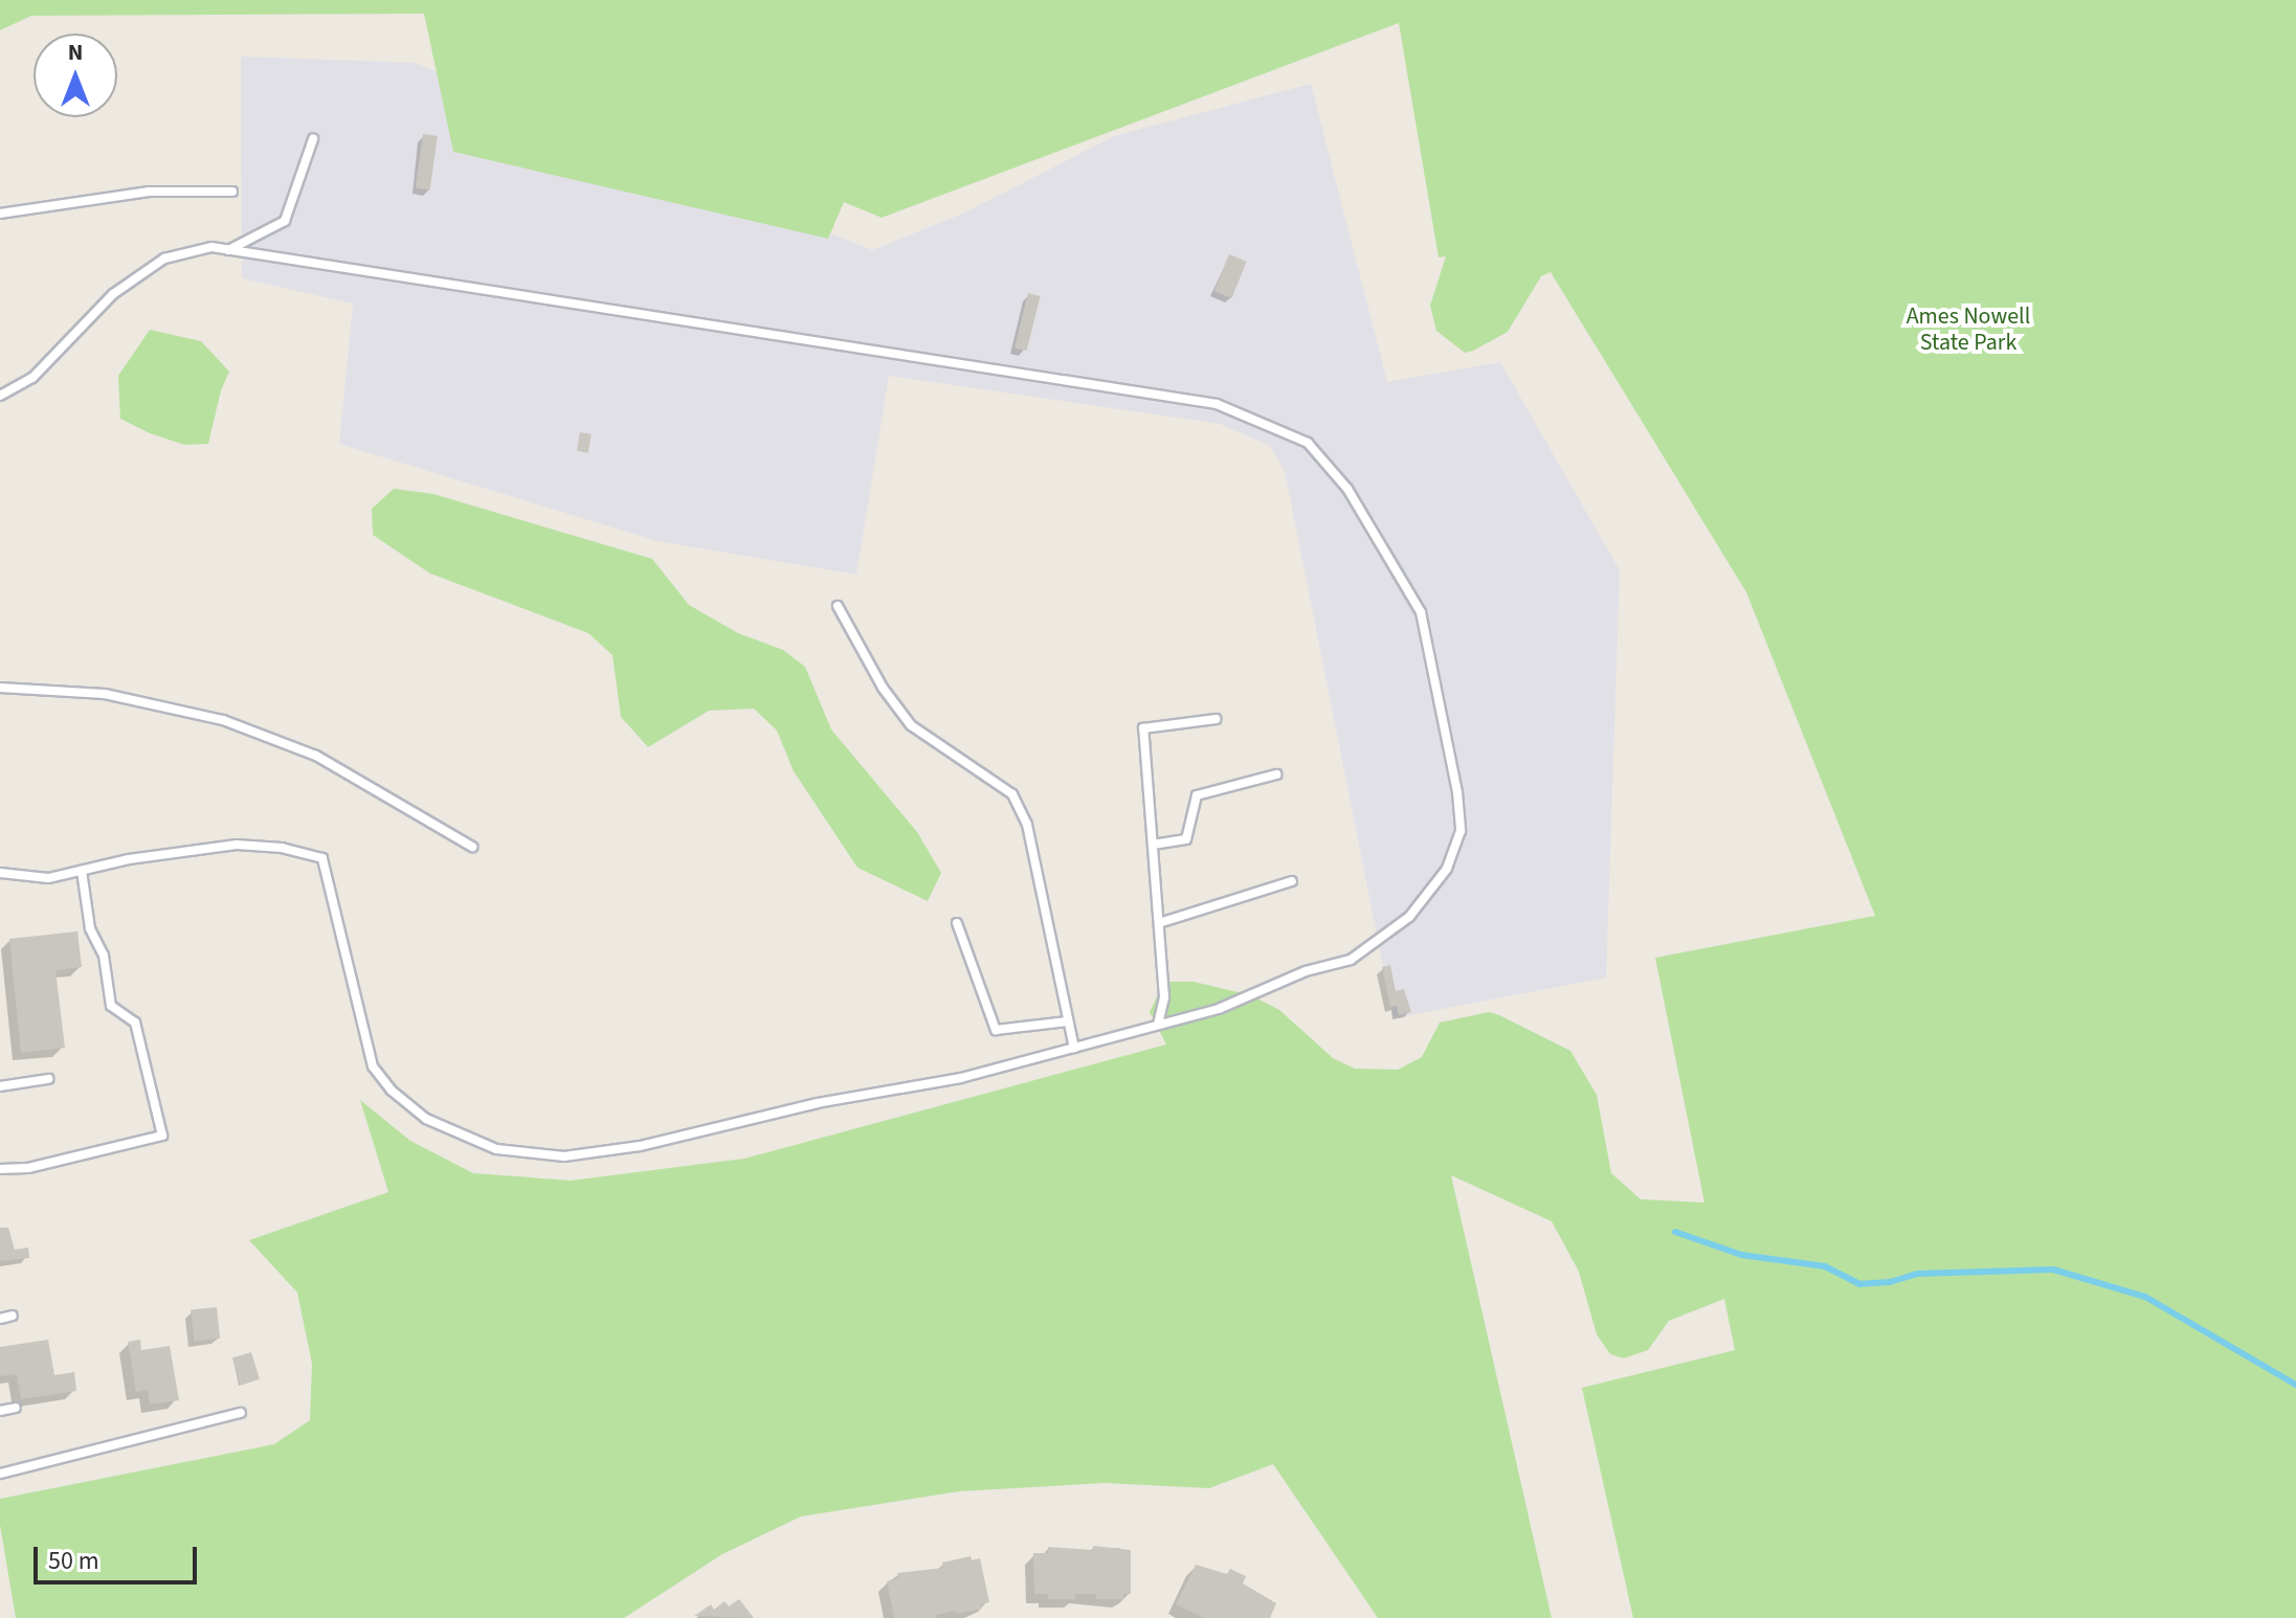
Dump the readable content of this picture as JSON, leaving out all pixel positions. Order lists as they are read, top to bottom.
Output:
{
  "parks": ["Ames Nowell State Park"],
  "scale_bar": "50 m",
  "north": "top"
}
